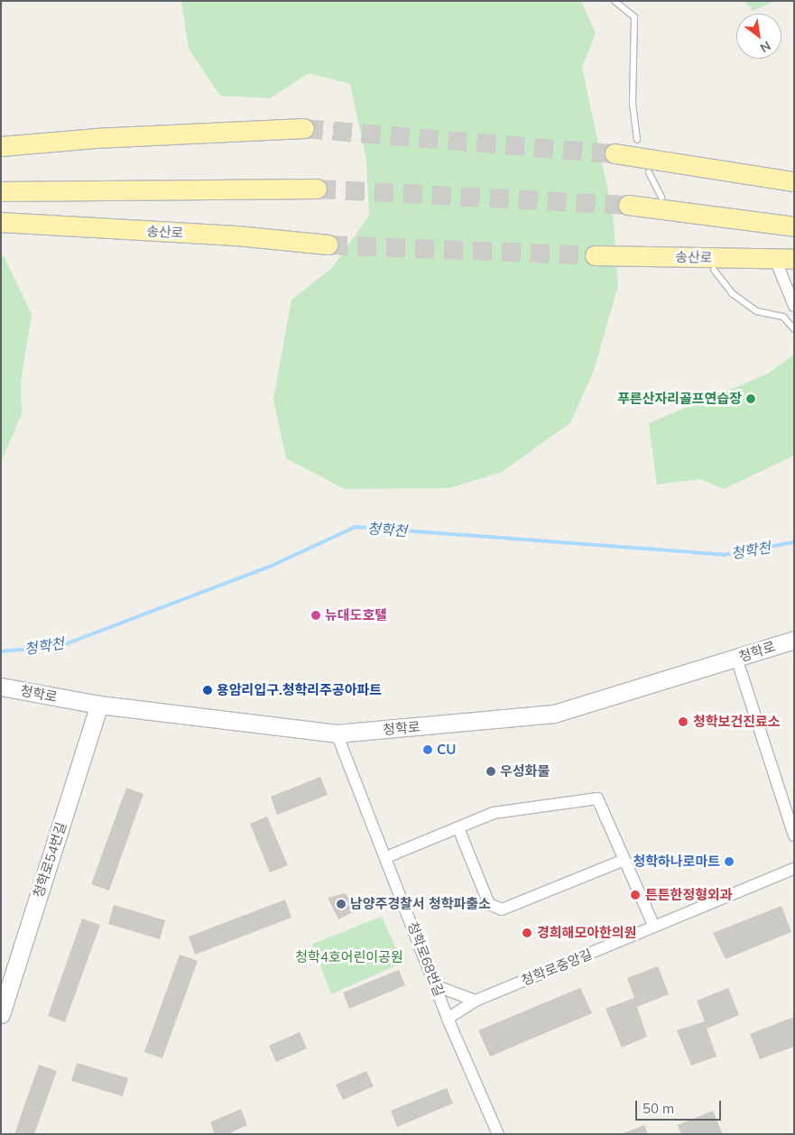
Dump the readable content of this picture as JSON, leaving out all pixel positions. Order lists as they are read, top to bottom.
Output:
{
  "streets": {
    "main road": ["송산로"],
    "street": [
      "청학로",
      "청학로54번길",
      "청학로68번길",
      "청학로중앙길"
    ]
  },
  "crossings": [
    ["청학로", "청학로54번길"],
    ["청학로", "청학로68번길"],
    ["청학로68번길", "청학로중앙길"]
  ],
  "water": ["청학천"],
  "parks": ["청학4호어린이공원"],
  "places": [
    "푸른산자리골프연습장",
    "뉴대도호텔",
    "용암리입구.청학리주공아파트",
    "청학보건진료소",
    "CU",
    "우성화물",
    "청학하나로마트",
    "튼튼한정형외과",
    "남양주경찰서 청학파출소",
    "경희해모아한의원"
  ],
  "scale_bar": "50 m",
  "north": "bottom right"
}
